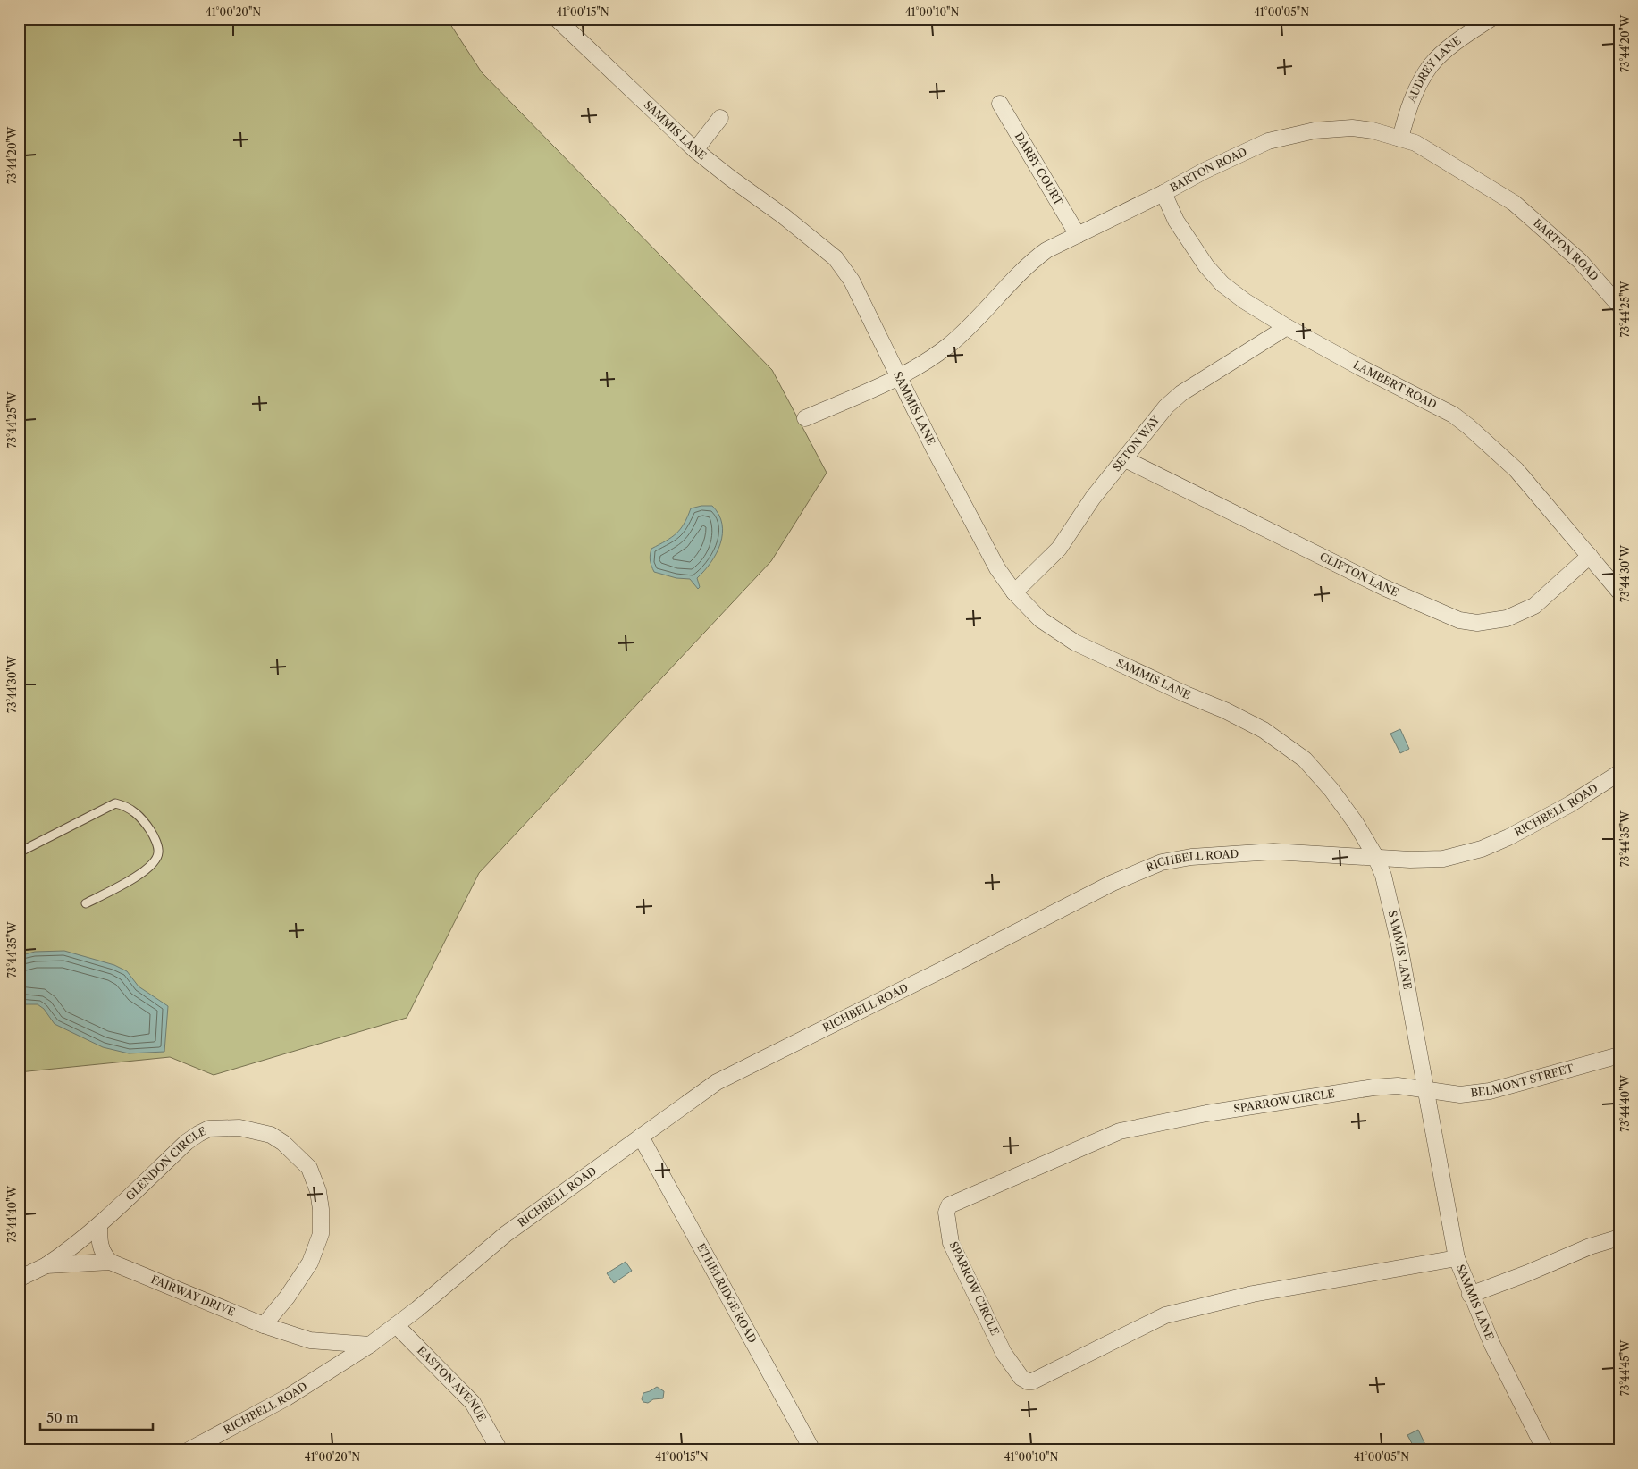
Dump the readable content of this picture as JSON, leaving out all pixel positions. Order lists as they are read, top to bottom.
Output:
{
  "streets": {
    "street": [
      "AUDREY LANE",
      "SAMMIS LANE",
      "DARBY COURT",
      "BARTON ROAD",
      "LAMBERT ROAD",
      "SETON WAY",
      "CLIFTON LANE",
      "RICHBELL ROAD",
      "BELMONT STREET",
      "SPARROW CIRCLE",
      "GLENDON CIRCLE",
      "ETHELRIDGE ROAD",
      "FAIRWAY DRIVE",
      "EASTON AVENUE"
    ]
  },
  "crossings": [
    ["AUDREY LANE", "BARTON ROAD"],
    ["SAMMIS LANE", "BARTON ROAD"],
    ["SAMMIS LANE", "SETON WAY"],
    ["SAMMIS LANE", "RICHBELL ROAD"],
    ["SAMMIS LANE", "BELMONT STREET"],
    ["SAMMIS LANE", "SPARROW CIRCLE"],
    ["DARBY COURT", "BARTON ROAD"],
    ["BARTON ROAD", "LAMBERT ROAD"],
    ["LAMBERT ROAD", "SETON WAY"],
    ["LAMBERT ROAD", "CLIFTON LANE"],
    ["SETON WAY", "CLIFTON LANE"],
    ["RICHBELL ROAD", "ETHELRIDGE ROAD"],
    ["RICHBELL ROAD", "FAIRWAY DRIVE"],
    ["RICHBELL ROAD", "EASTON AVENUE"],
    ["BELMONT STREET", "SPARROW CIRCLE"],
    ["GLENDON CIRCLE", "FAIRWAY DRIVE"]
  ],
  "scale_bar": "50 m",
  "coordinates": [
    "41°00'20\"N",
    "41°00'15\"N",
    "41°00'10\"N",
    "41°00'05\"N",
    "73°44'20\"W",
    "73°44'25\"W",
    "73°44'30\"W",
    "73°44'35\"W",
    "73°44'40\"W",
    "73°44'45\"W"
  ]
}
